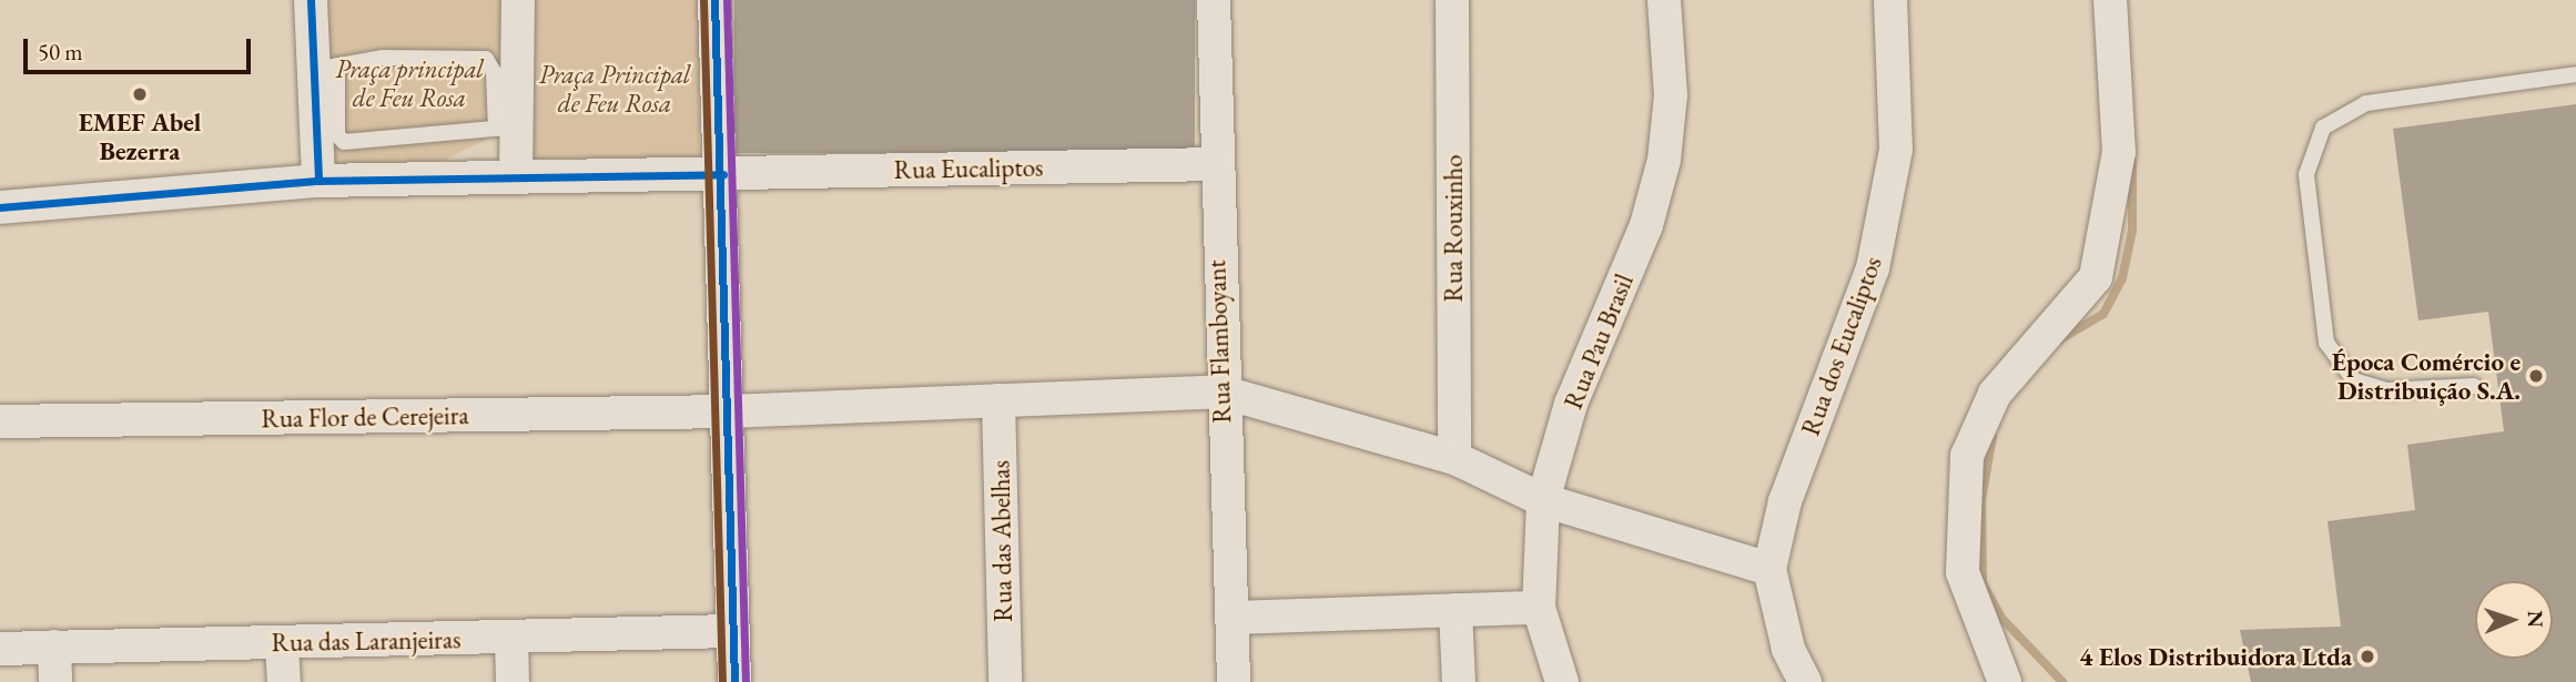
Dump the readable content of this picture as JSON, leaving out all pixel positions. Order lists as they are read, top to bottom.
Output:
{
  "streets": {
    "street": [
      "Rua Eucaliptos",
      "Rua Rouxinho",
      "Rua Flamboyant",
      "Rua Pau Brasil",
      "Rua dos Eucaliptos",
      "Rua Flor de Cerejeira",
      "Rua das Abelhas",
      "Rua das Laranjeiras"
    ]
  },
  "crossings": [
    ["Rua Eucaliptos", "Rua Flamboyant"],
    ["Rua Rouxinho", "Rua Flor de Cerejeira"],
    ["Rua Flamboyant", "Rua Flor de Cerejeira"],
    ["Rua Pau Brasil", "Rua Flor de Cerejeira"],
    ["Rua dos Eucaliptos", "Rua Flor de Cerejeira"],
    ["Rua Flor de Cerejeira", "Rua das Abelhas"]
  ],
  "parks": ["Praça principal de Feu Rosa", "Praça Principal de Feu Rosa"],
  "places": ["EMEF Abel Bezerra", "Época Comércio e Distribuição S.A.", "4 Elos Distribuidora Ltda"],
  "scale_bar": "50 m",
  "north": "right"
}
